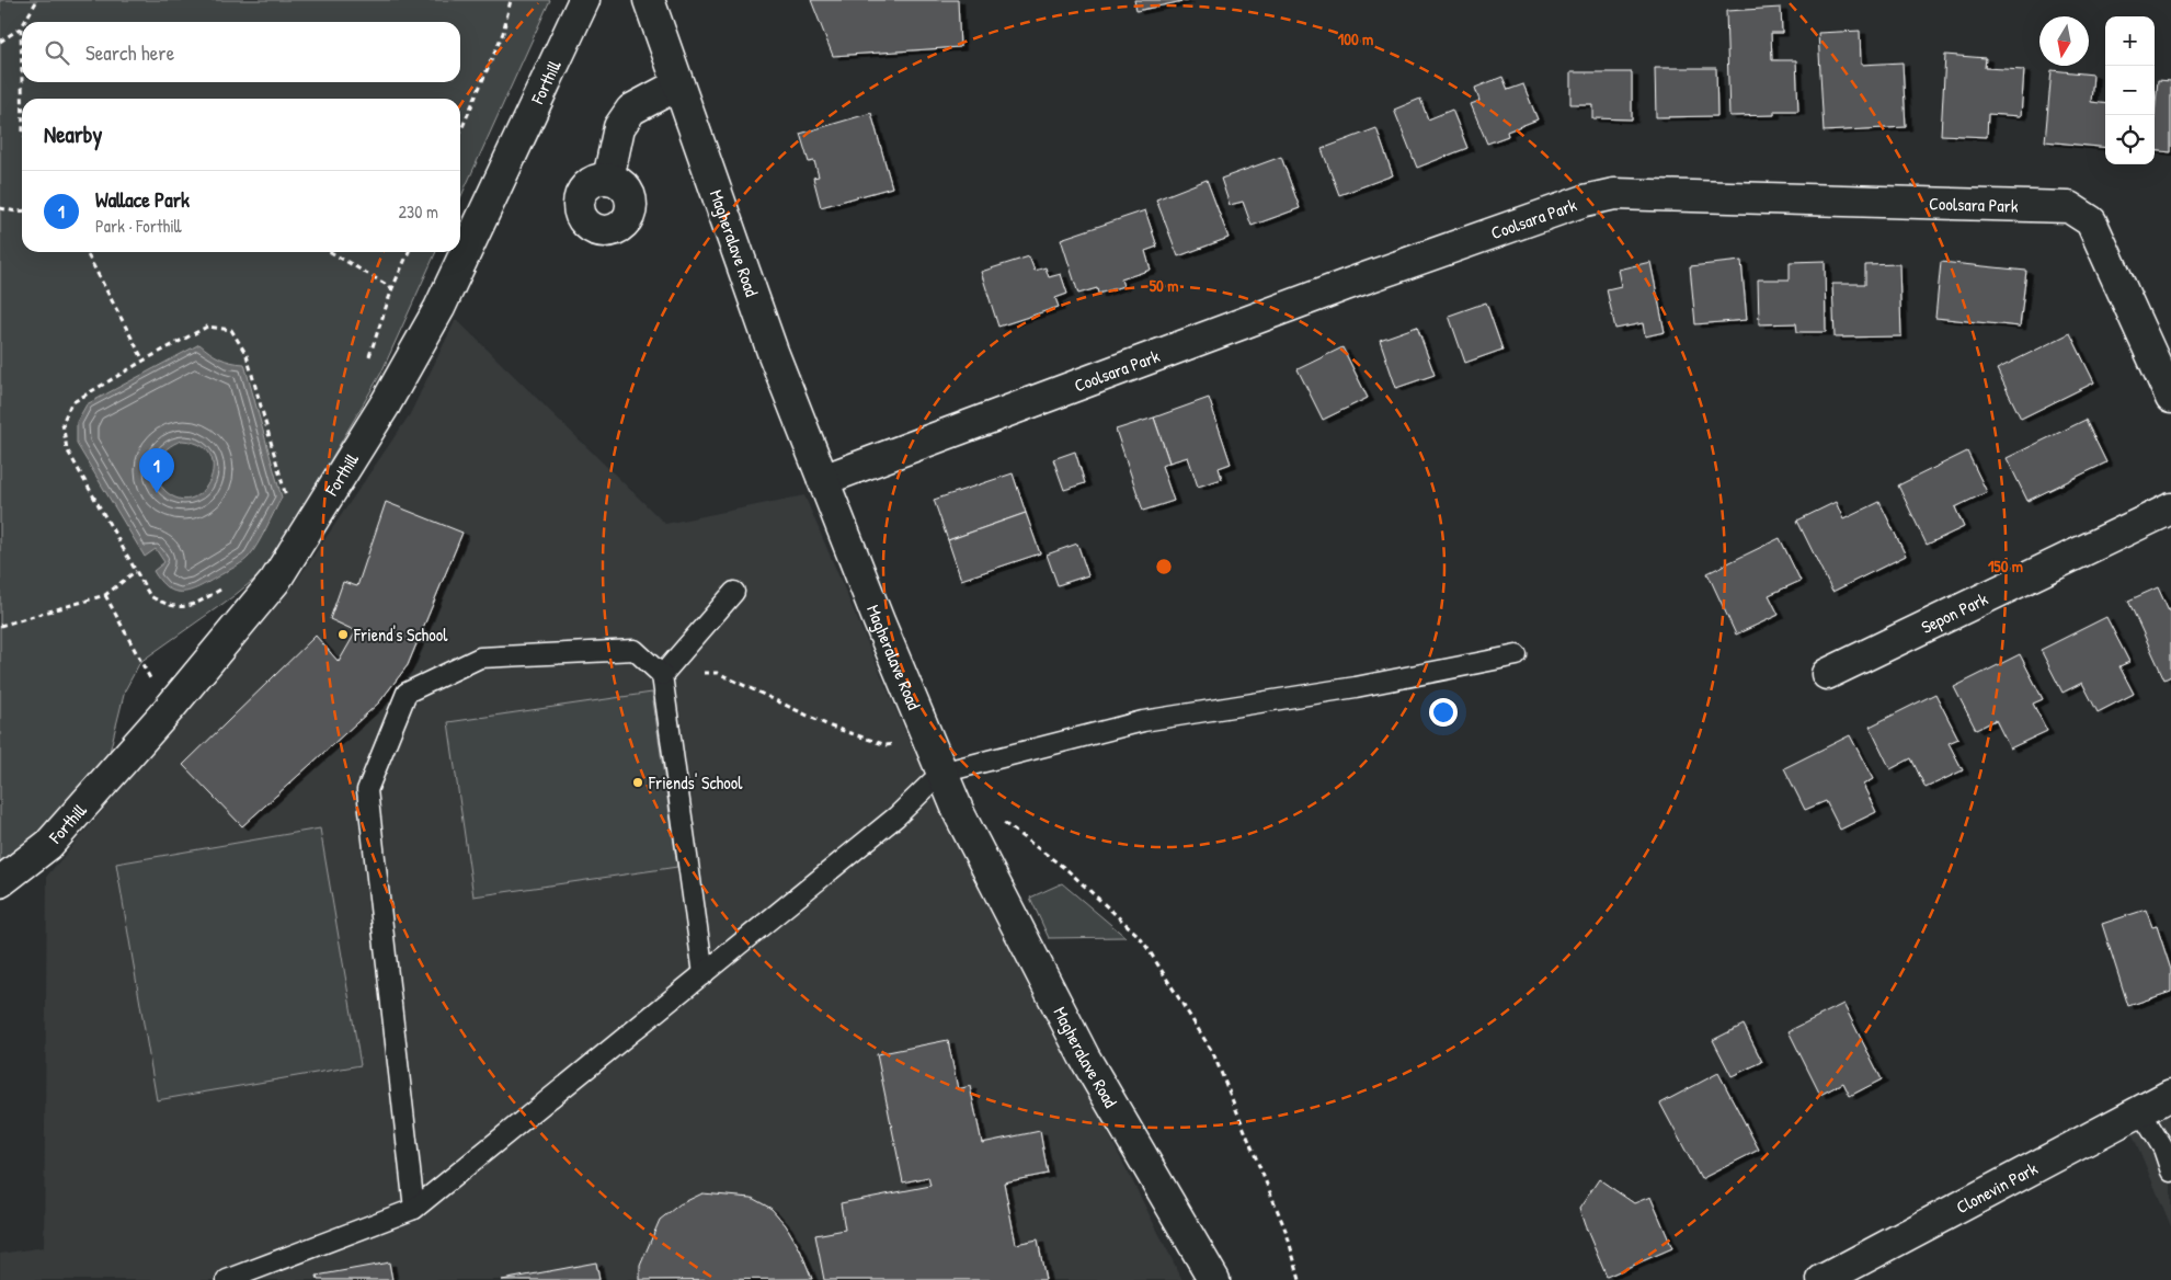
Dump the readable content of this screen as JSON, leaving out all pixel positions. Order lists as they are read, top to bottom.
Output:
{
  "streets": {
    "street": [
      "Forthill",
      "Coolsara Park",
      "Magheralave Road",
      "Sepon Park",
      "Clonevin Park"
    ]
  },
  "crossings": [
    ["Coolsara Park", "Magheralave Road"]
  ],
  "places": ["Friend's School", "Friends' School"],
  "north": "bottom",
  "page": {
    "map_buttons": ["+", "−"],
    "search": "Search here",
    "heading": "Nearby",
    "list": [
      {
        "mark": "1",
        "name": "Wallace Park",
        "note": "Park · Forthill",
        "value": "230 m"
      }
    ],
    "pins": "1"
  },
  "rings": ["100 m", "50 m", "150 m"]
}
